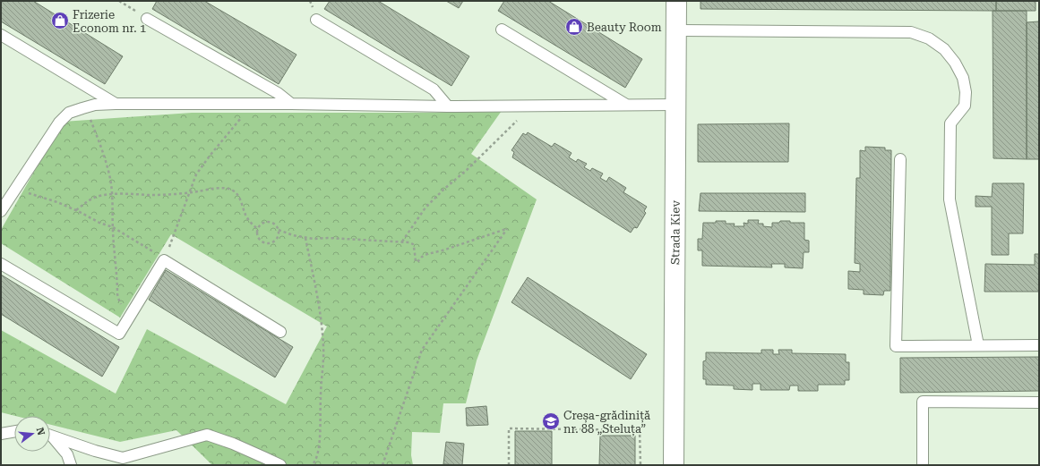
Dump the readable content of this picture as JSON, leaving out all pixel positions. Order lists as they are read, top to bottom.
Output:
{
  "streets": {
    "street": ["Strada Kiev"]
  },
  "places": {
    "shop": ["Frizerie Econom nr. 1", "Beauty Room"],
    "school or university": ["Creșa-grădiniță nr. 88 „Steluța”"]
  },
  "north": "right"
}
